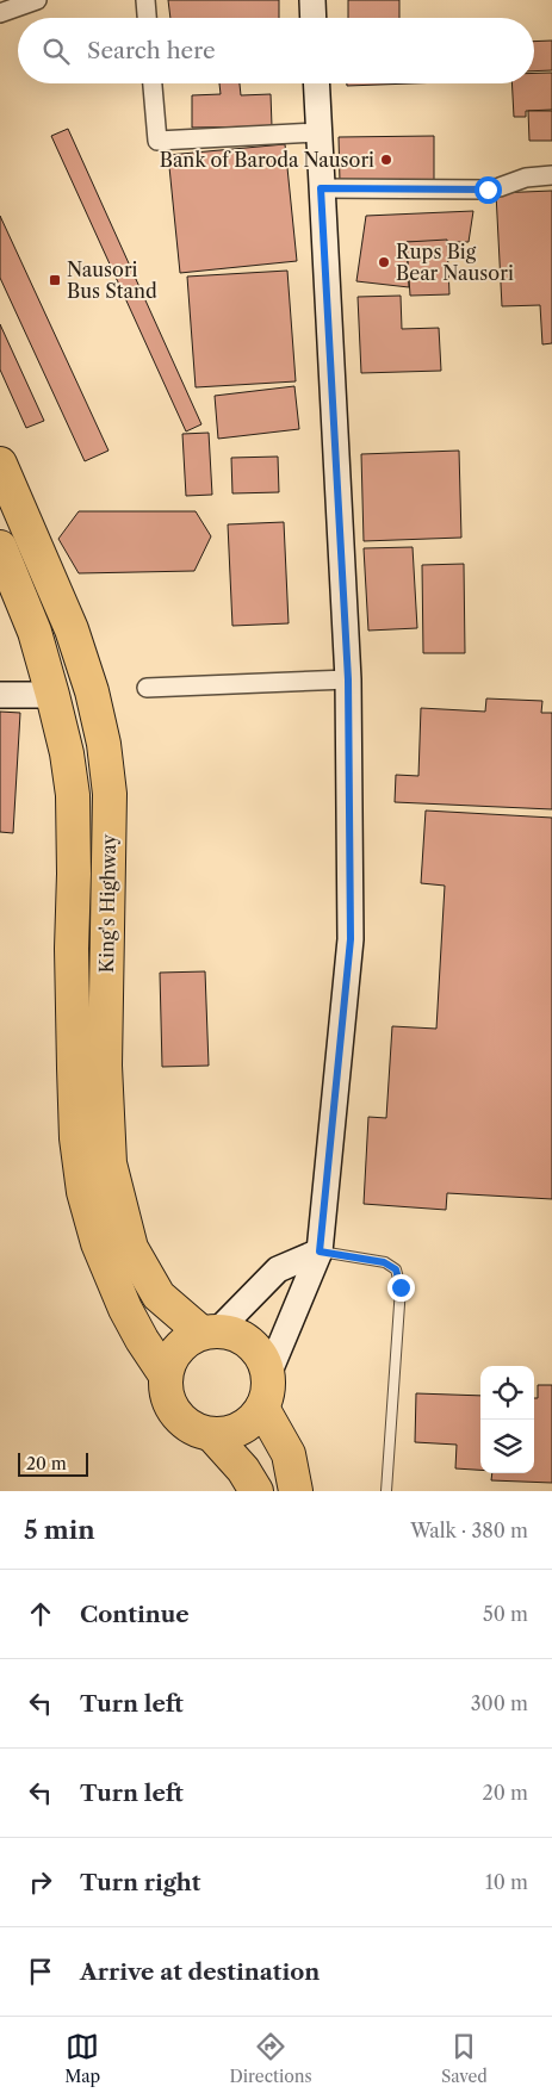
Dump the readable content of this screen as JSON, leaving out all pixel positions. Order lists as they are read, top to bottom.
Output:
{
  "streets": {
    "highway": ["King's Highway"]
  },
  "places": {
    "other": ["Bank of Baroda Nausori", "Rups Big Bear Nausori"],
    "transit": ["Nausori Bus Stand"]
  },
  "scale_bar": "20 m",
  "page": {
    "search": "Search here",
    "scale": "20 m",
    "heading": ["5 min", "Walk · 380 m"],
    "list": [
      ["Continue", "50 m"],
      ["Turn left", "300 m"],
      ["Turn left", "20 m"],
      ["Turn right", "10 m"],
      "Arrive at destination"
    ],
    "nav": ["Map", "Directions", "Saved"]
  }
}
